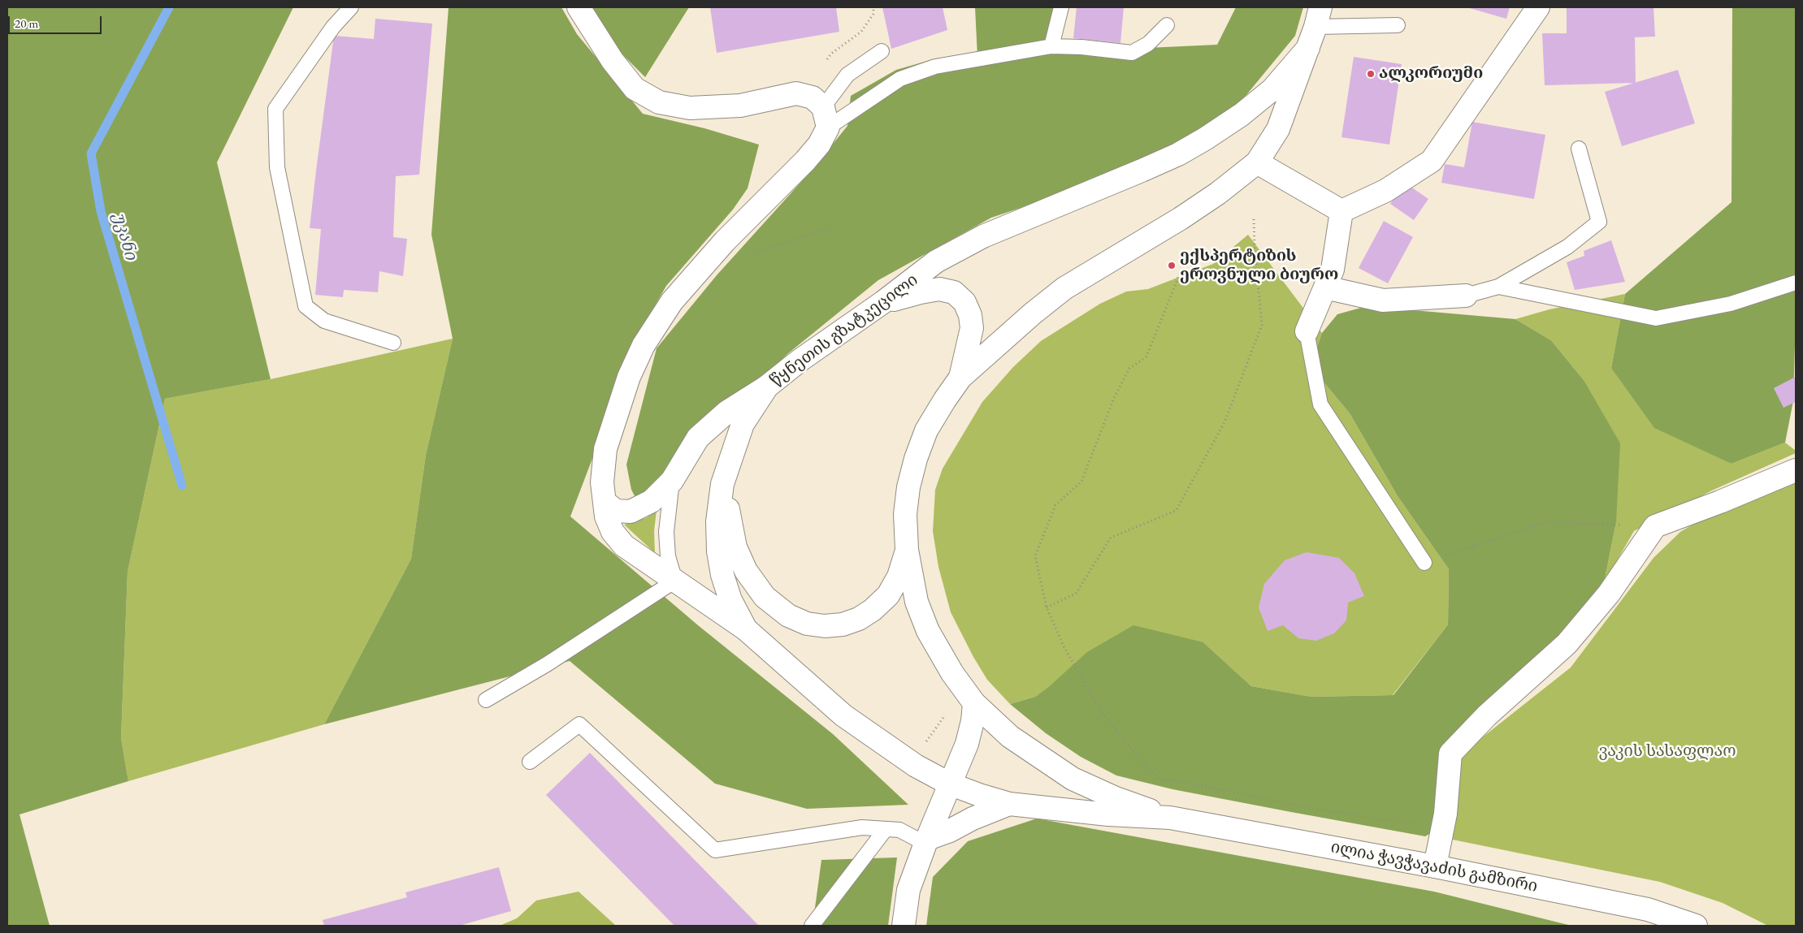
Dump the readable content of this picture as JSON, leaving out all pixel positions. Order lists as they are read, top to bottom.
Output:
{
  "streets": {
    "main road": ["წყნეთის გზატკეცილი", "ილია ჭავჭავაძის გამზირი"]
  },
  "crossings": [
    ["წყნეთის გზატკეცილი", "ილია ჭავჭავაძის გამზირი"]
  ],
  "water": ["უკანი"],
  "parks": ["ვაკის სასაფლაო"],
  "places": ["ალკორიუმი", "ექსპერტიზის ეროვნული ბიურო"],
  "scale_bar": "20 m"
}
